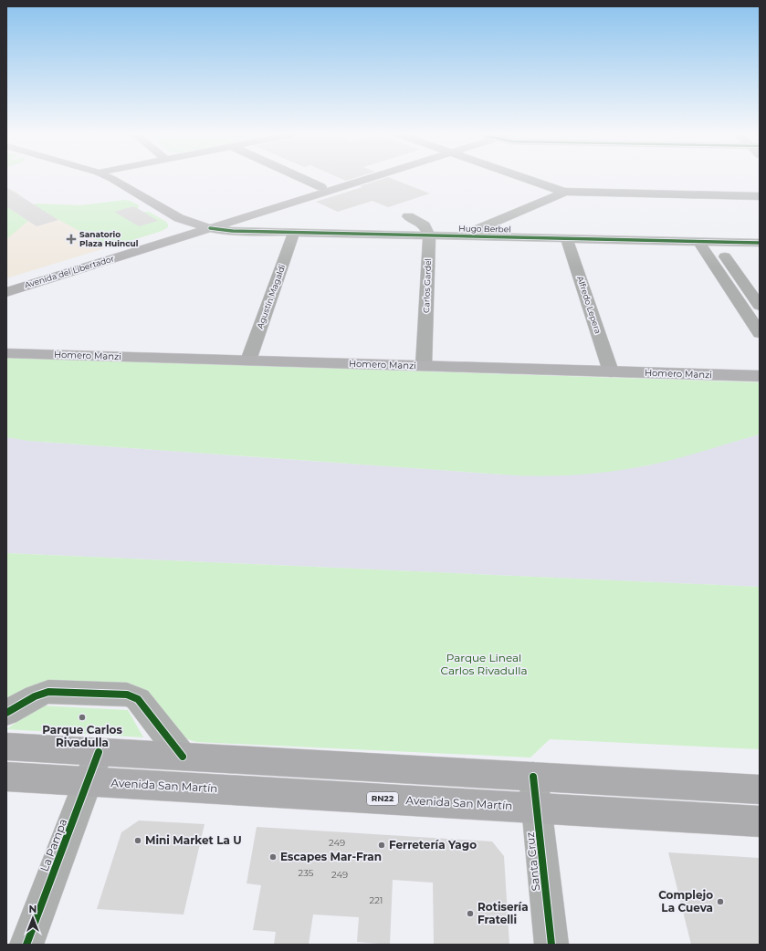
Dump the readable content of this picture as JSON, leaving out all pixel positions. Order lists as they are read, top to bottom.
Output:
{
  "streets": {
    "highway": ["Avenida San Martín", "RN22"],
    "main road": ["Avenida del Libertador", "Homero Manzi"],
    "street": [
      "Hugo Berbel",
      "Carlos Gardel",
      "Agustín Magaldi",
      "Alfredo Lepera",
      "La Pampa",
      "Santa Cruz"
    ]
  },
  "crossings": [
    ["Hugo Berbel", "Avenida del Libertador"],
    ["Hugo Berbel", "Carlos Gardel"],
    ["Hugo Berbel", "Agustín Magaldi"],
    ["Hugo Berbel", "Alfredo Lepera"],
    ["Carlos Gardel", "Homero Manzi"],
    ["Agustín Magaldi", "Homero Manzi"],
    ["Alfredo Lepera", "Homero Manzi"],
    ["Avenida San Martín", "La Pampa"],
    ["Avenida San Martín", "Santa Cruz"]
  ],
  "parks": ["Parque Lineal Carlos Rivadulla"],
  "places": {
    "health": ["Sanatorio Plaza Huincul"],
    "other": [
      "Parque Carlos Rivadulla",
      "Mini Market La U",
      "Ferretería Yago",
      "Escapes Mar-Fran",
      "Complejo La Cueva",
      "Rotisería Fratelli"
    ]
  },
  "house_numbers": [
    "249",
    "235",
    "249",
    "221"
  ],
  "north": "top"
}
